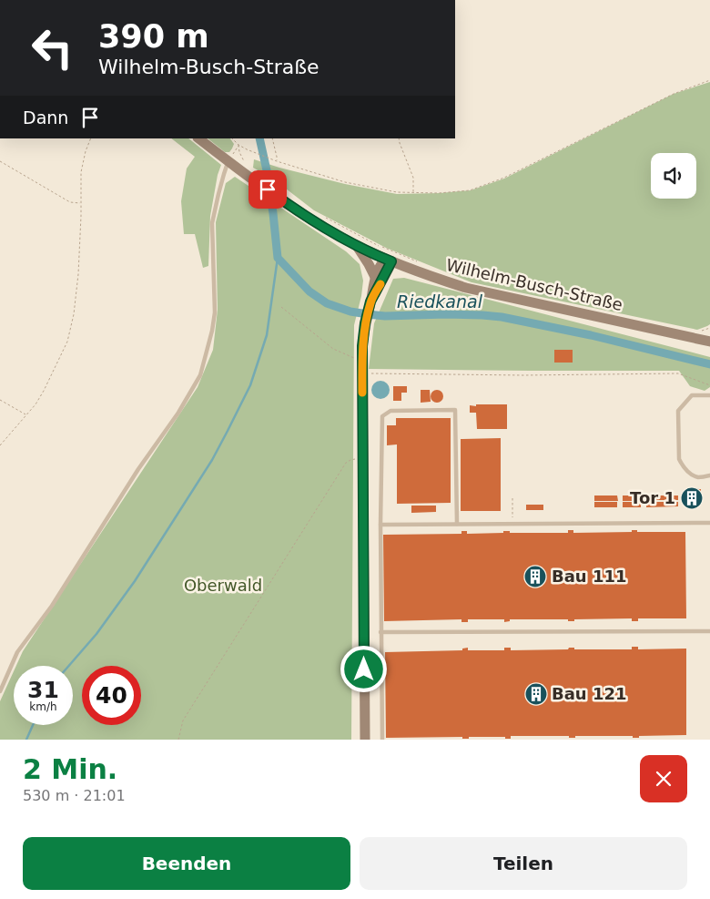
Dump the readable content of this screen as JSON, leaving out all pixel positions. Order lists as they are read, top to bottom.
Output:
{
  "streets": {
    "main road": ["Wilhelm-Busch-Straße"]
  },
  "water": ["Riedkanal"],
  "parks": ["Oberwald"],
  "places": {
    "building": ["Tor 1", "Bau 111", "Bau 121"]
  },
  "page": {
    "turn": ["390 m", "Wilhelm-Busch-Straße"],
    "then": "Dann",
    "speed": "31 km/h",
    "limit": "40",
    "heading": ["2 Min.", "530 m · 21:01"],
    "buttons": ["Beenden", "Teilen"]
  }
}
